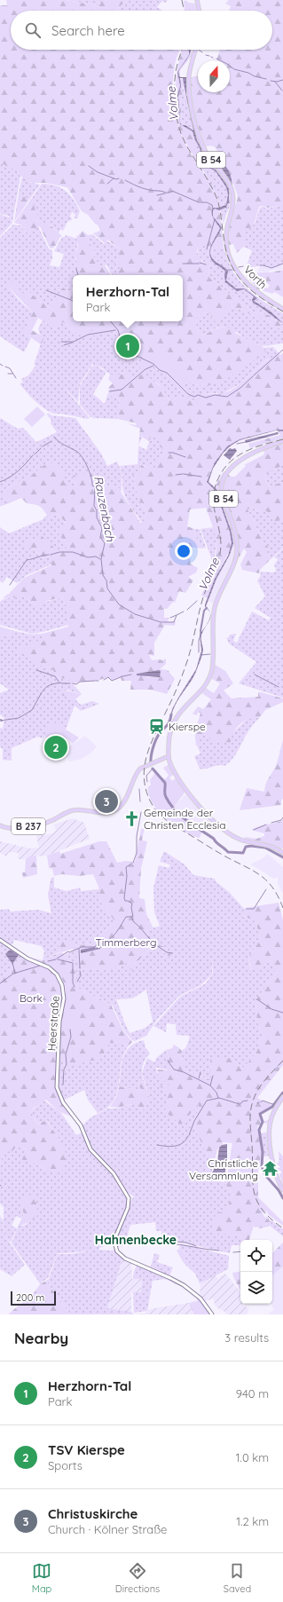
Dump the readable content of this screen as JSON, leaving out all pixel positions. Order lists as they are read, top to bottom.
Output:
{
  "streets": {
    "main road": [
      "B 54",
      "Vorth",
      "B 237",
      "Heerstraße"
    ]
  },
  "crossings": [
    ["B 54", "B 237"]
  ],
  "districts": ["Hahnenbecke"],
  "water": ["Volme", "Rauzenbach"],
  "parks": ["Timmerberg", "Bork"],
  "places": {
    "station": ["Kierspe"],
    "church": ["Gemeinde der Christen Ecclesia"],
    "temple": ["Christliche Versammlung"]
  },
  "scale_bar": "200 m",
  "north": "top",
  "page": {
    "search": "Search here",
    "popup": ["Herzhorn-Tal", "Park"],
    "pins": ["1", "2", "3"],
    "scale": "200 m",
    "heading": ["Nearby", "3 results"],
    "list": [
      {
        "mark": "1",
        "name": "Herzhorn-Tal",
        "note": "Park",
        "value": "940 m"
      },
      {
        "mark": "2",
        "name": "TSV Kierspe",
        "note": "Sports",
        "value": "1.0 km"
      },
      {
        "mark": "3",
        "name": "Christuskirche",
        "note": "Church · Kölner Straße",
        "value": "1.2 km"
      }
    ],
    "nav": ["Map", "Directions", "Saved"]
  }
}
